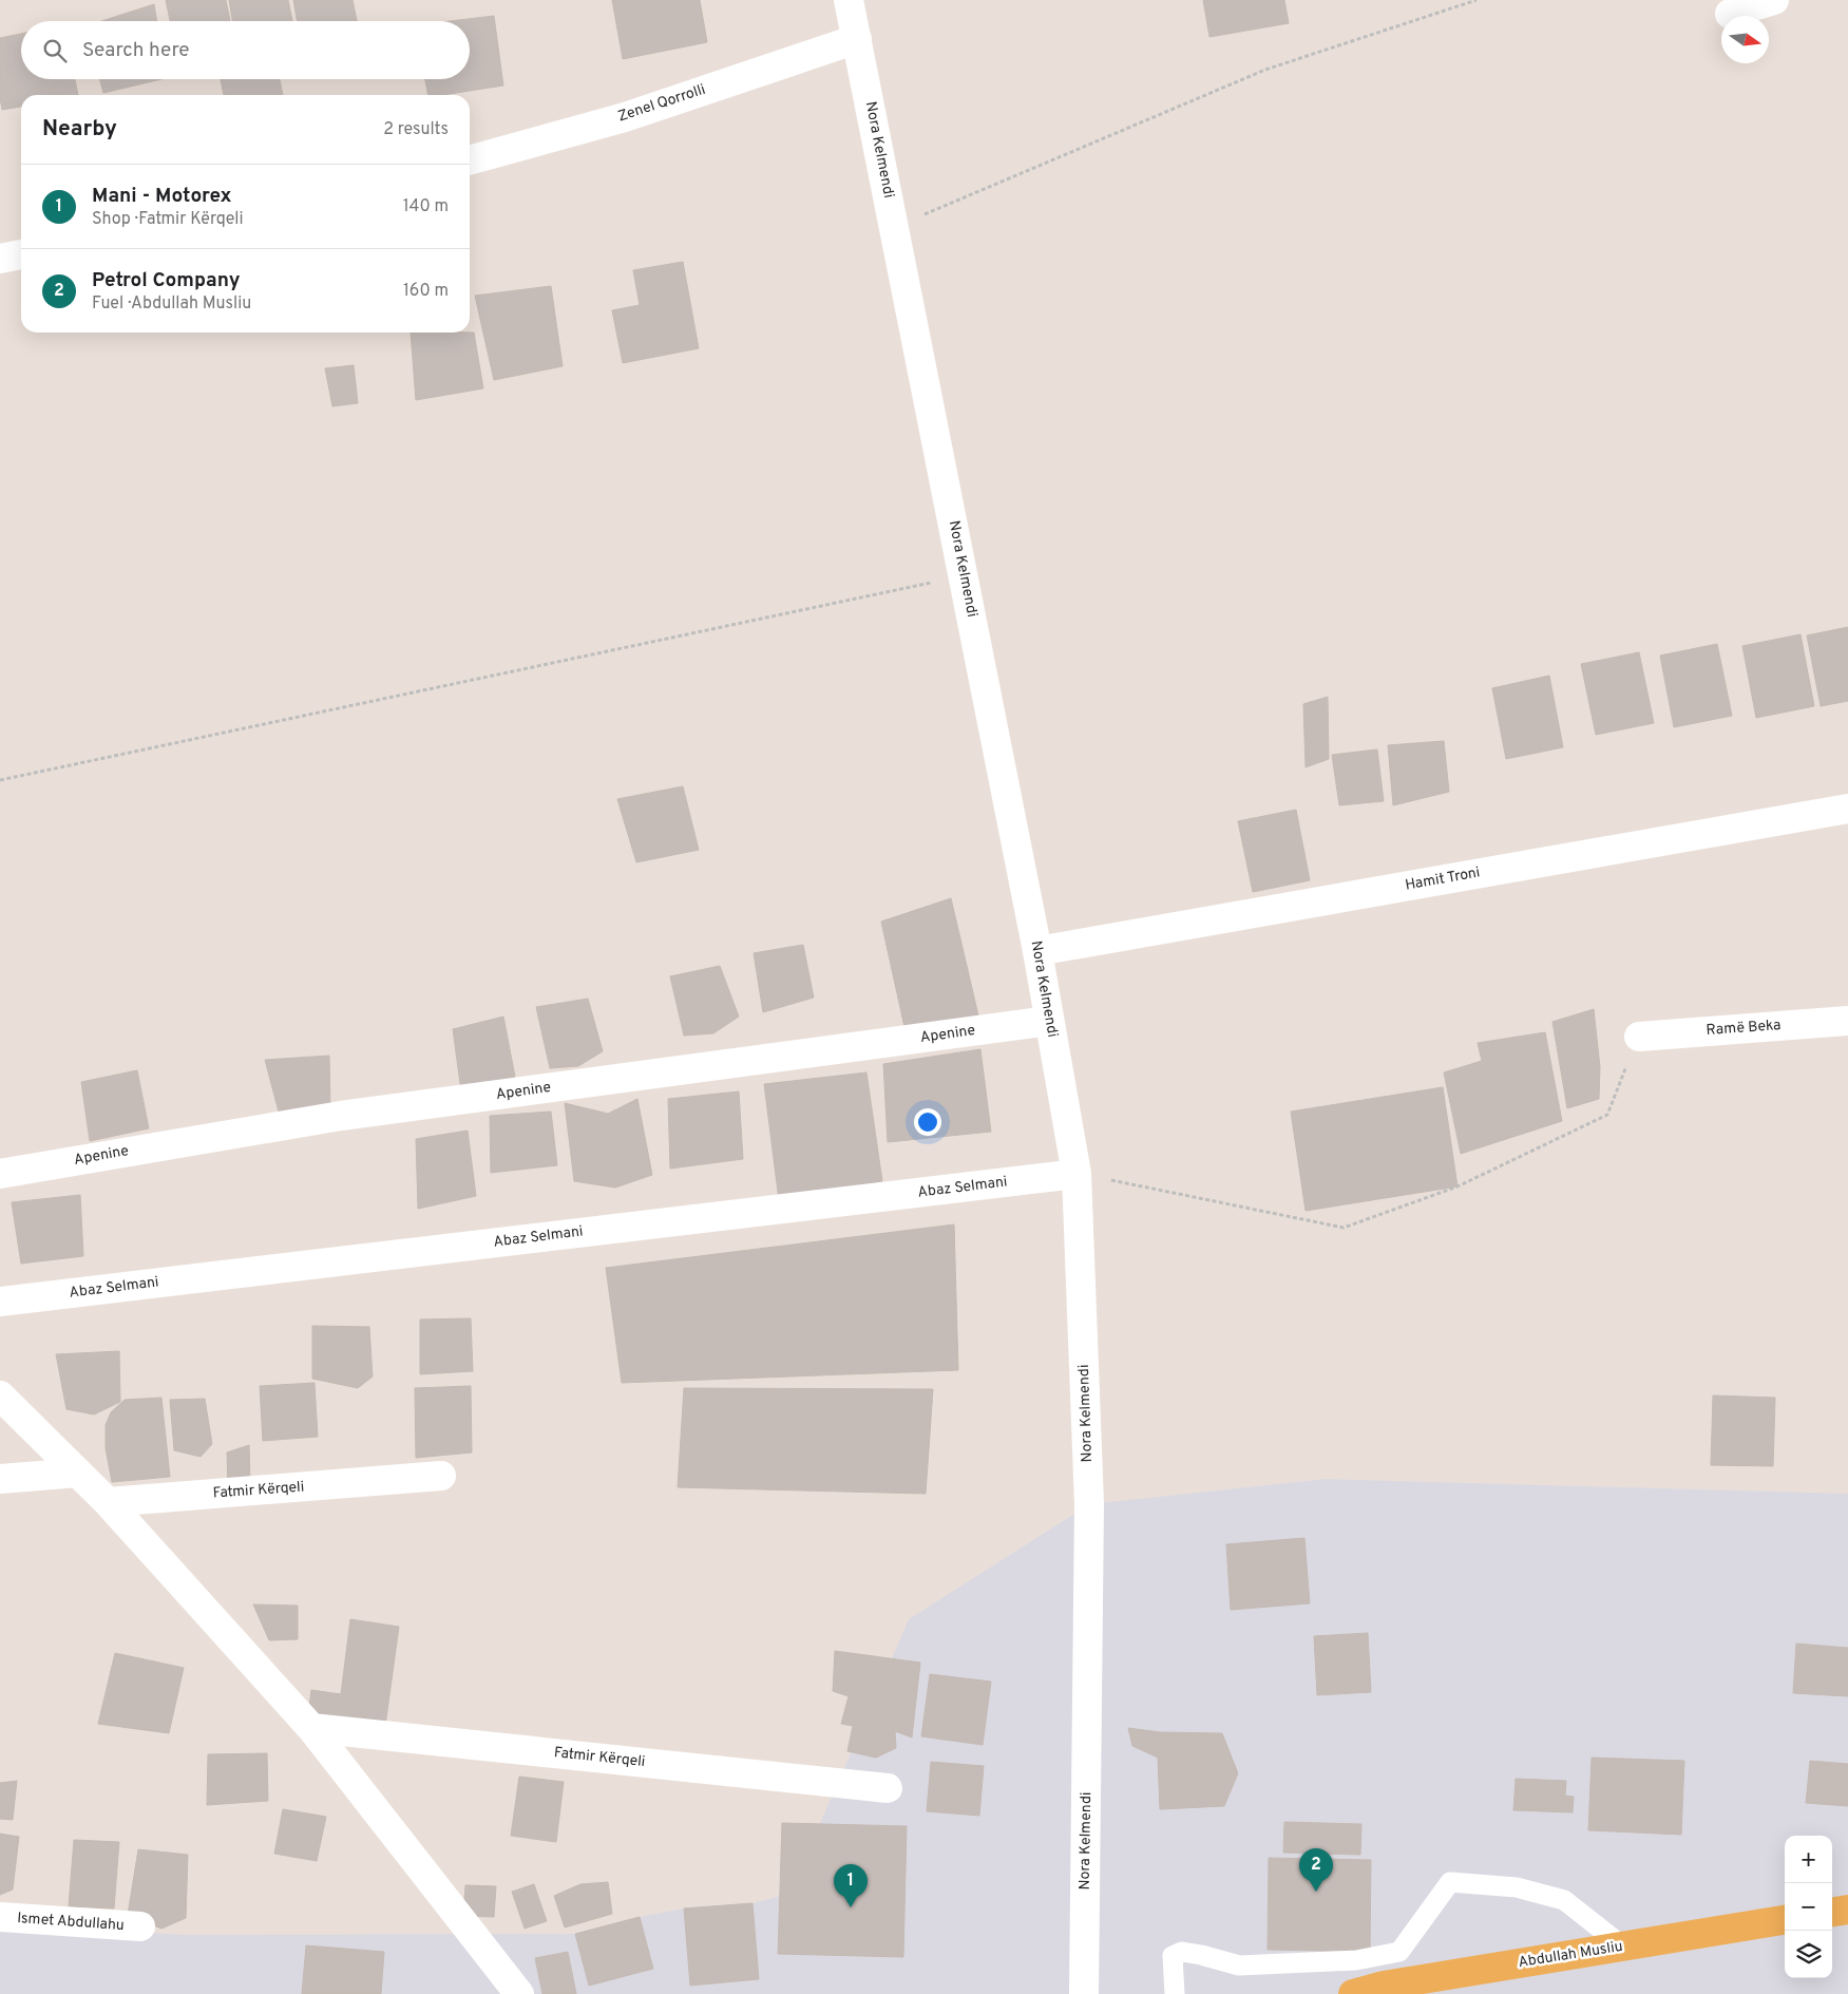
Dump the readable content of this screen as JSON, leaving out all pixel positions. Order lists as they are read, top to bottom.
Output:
{
  "streets": {
    "main road": ["Abdullah Musliu"],
    "street": [
      "Zenel Qorrolli",
      "Nora Kelmendi",
      "Hamit Troni",
      "Ramë Beka",
      "Apenine",
      "Abaz Selmani",
      "Fatmir Kërqeli",
      "Ismet Abdullahu"
    ]
  },
  "crossings": [
    ["Zenel Qorrolli", "Nora Kelmendi"],
    ["Nora Kelmendi", "Hamit Troni"],
    ["Nora Kelmendi", "Apenine"],
    ["Nora Kelmendi", "Abaz Selmani"]
  ],
  "north": "right",
  "page": {
    "search": "Search here",
    "heading": ["Nearby", "2 results"],
    "list": [
      {
        "mark": "1",
        "name": "Mani - Motorex",
        "note": "Shop · Fatmir Kërqeli",
        "value": "140 m"
      },
      {
        "mark": "2",
        "name": "Petrol Company",
        "note": "Fuel · Abdullah Musliu",
        "value": "160 m"
      }
    ],
    "map_buttons": ["+", "−"],
    "pins": ["2", "1"]
  }
}
